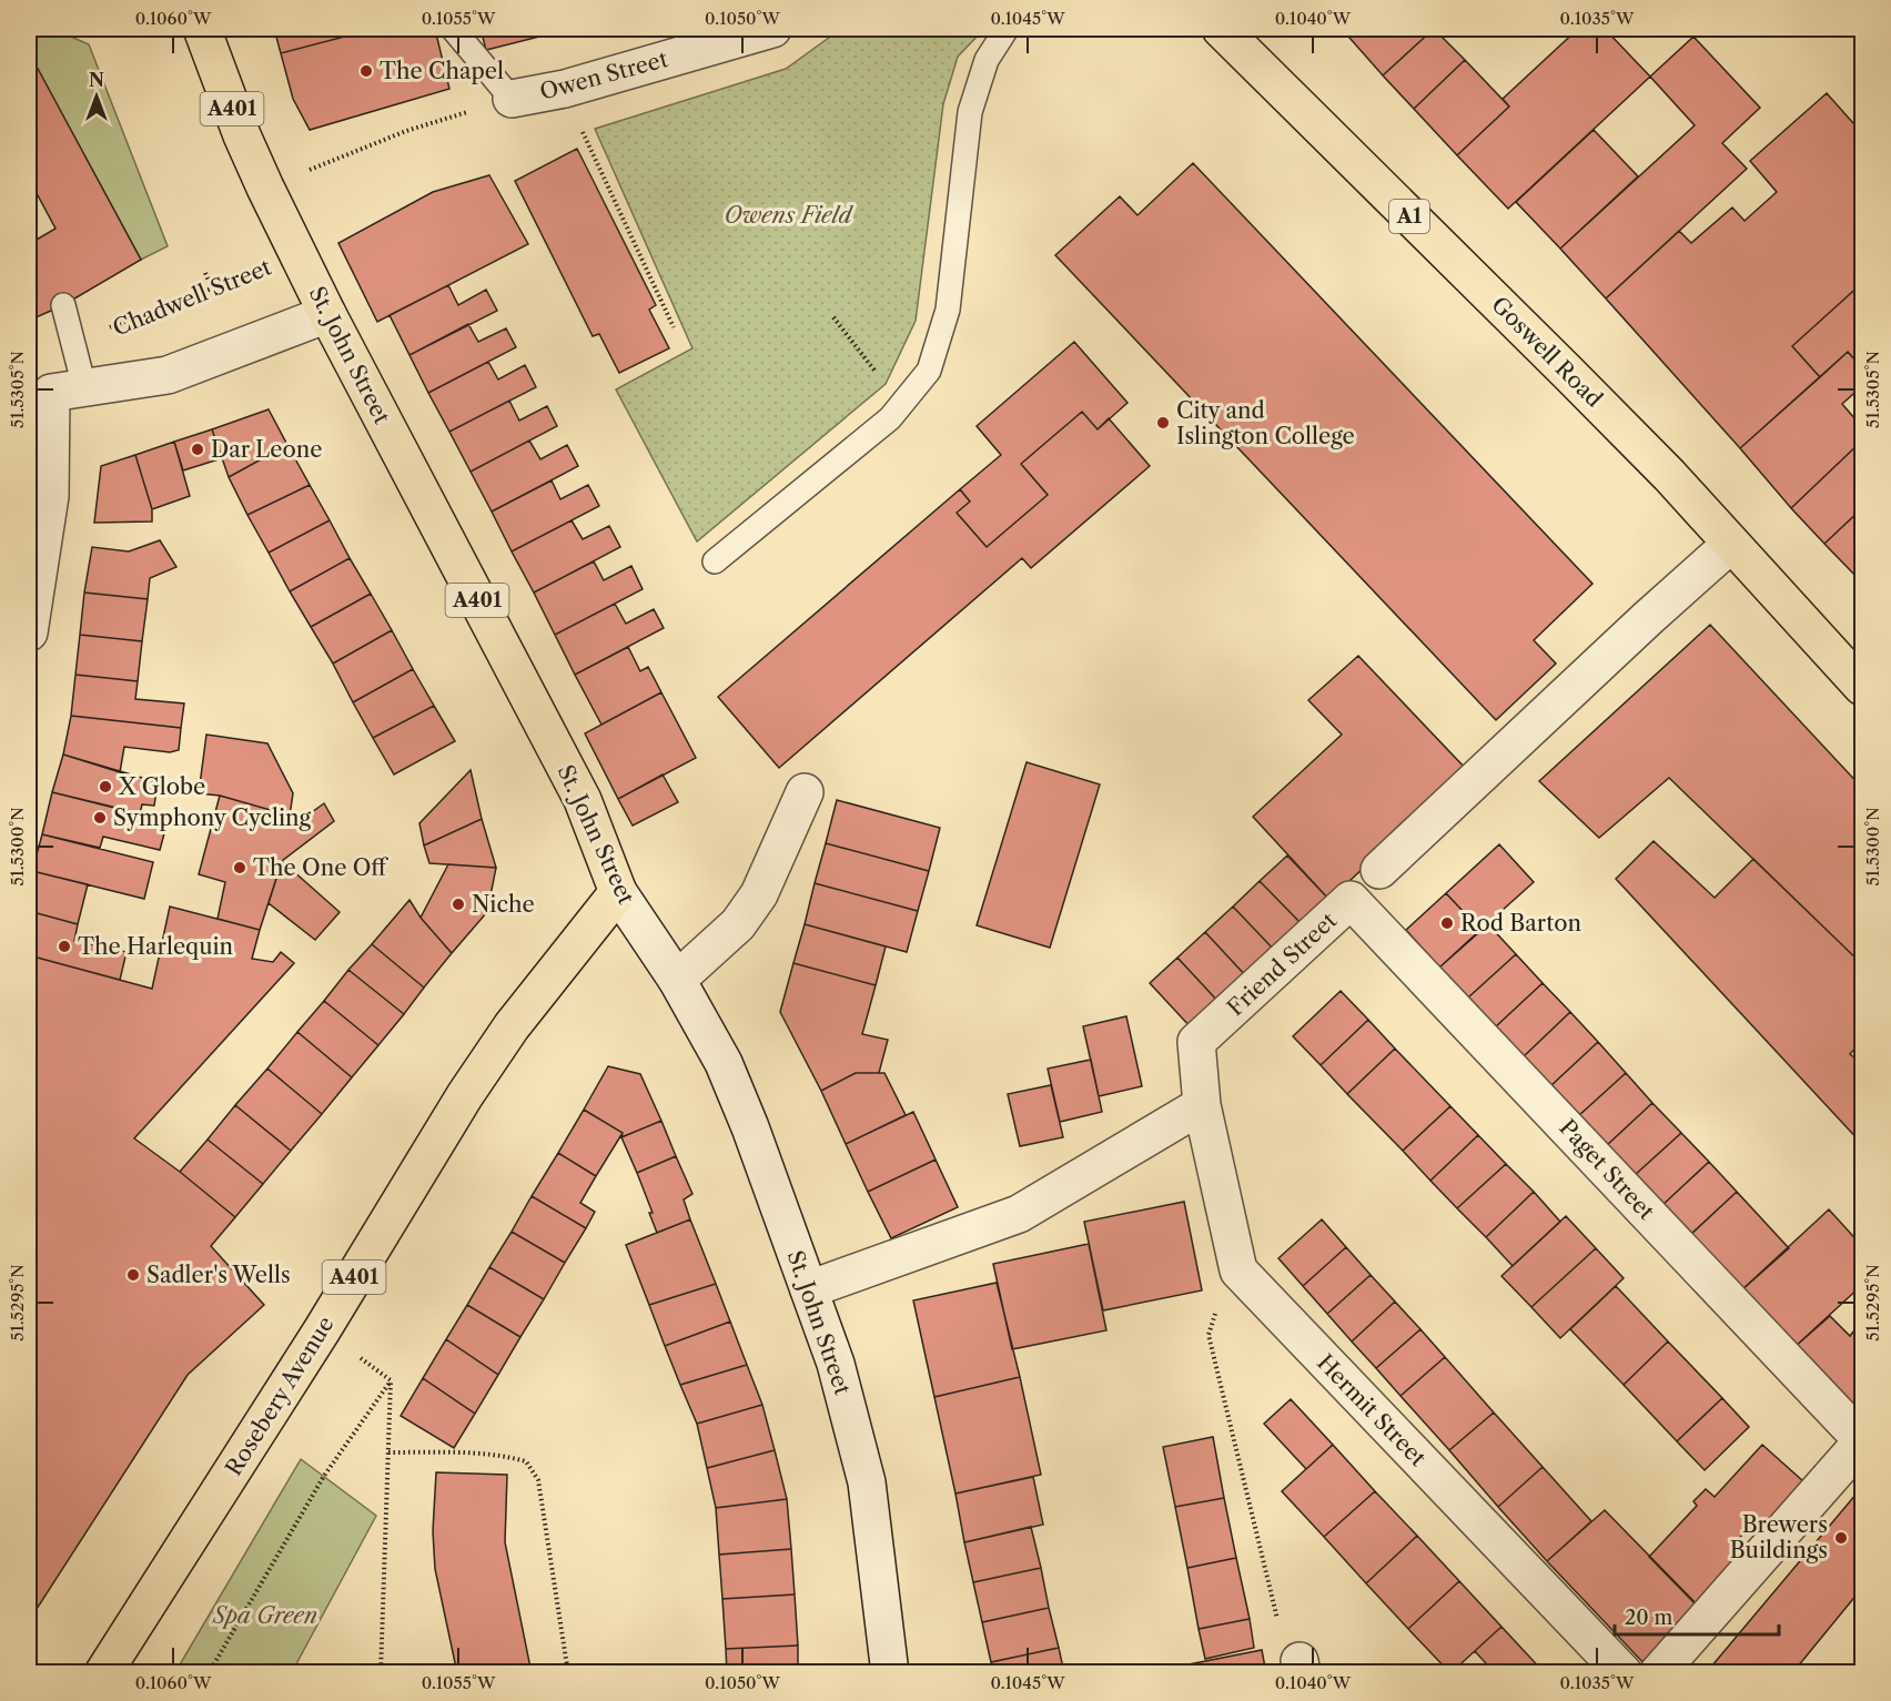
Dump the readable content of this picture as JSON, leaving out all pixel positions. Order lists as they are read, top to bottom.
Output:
{
  "streets": {
    "main road": [
      "A401",
      "A1",
      "Goswell Road",
      "St. John Street",
      "Rosebery Avenue"
    ],
    "street": [
      "Owen Street",
      "Friend Street",
      "Paget Street",
      "Hermit Street"
    ],
    "path": ["Chadwell Street"]
  },
  "crossings": [
    ["Owen Street", "St. John Street"],
    ["Chadwell Street", "St. John Street"],
    ["Goswell Road", "Friend Street"],
    ["St. John Street", "Rosebery Avenue"],
    ["Friend Street", "Paget Street"],
    ["Friend Street", "Hermit Street"]
  ],
  "parks": ["Owens Field", "Spa Green"],
  "places": [
    "The Chapel",
    "City and Islington College",
    "Dar Leone",
    "X Globe",
    "Symphony Cycling",
    "The One Off",
    "Niche",
    "Rod Barton",
    "The Harlequin",
    "Sadler's Wells",
    "Brewers Buildings"
  ],
  "scale_bar": "20 m",
  "north": "top",
  "coordinates": [
    "0.1060°W",
    "0.1055°W",
    "0.1050°W",
    "0.1045°W",
    "0.1040°W",
    "0.1035°W",
    "51.5305°N",
    "51.5300°N",
    "51.5295°N"
  ]
}
